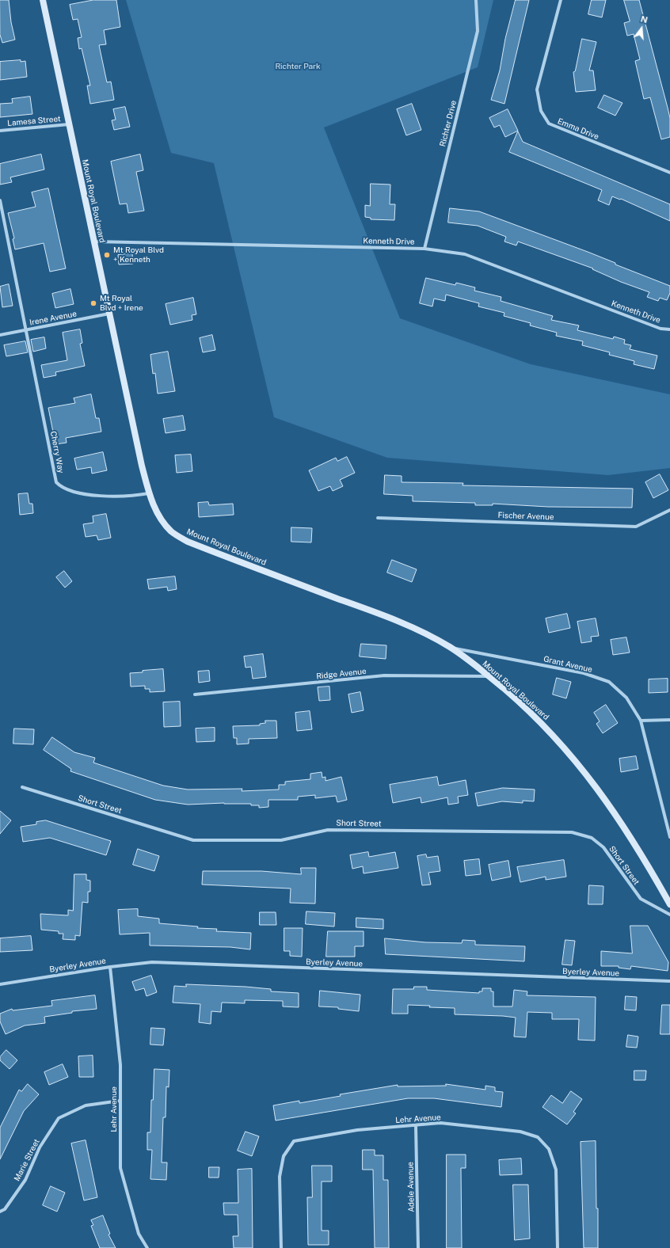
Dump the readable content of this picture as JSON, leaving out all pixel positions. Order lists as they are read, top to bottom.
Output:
{
  "streets": {
    "main road": ["Mount Royal Boulevard"],
    "street": [
      "Lamesa Street",
      "Richter Drive",
      "Emma Drive",
      "Kenneth Drive",
      "Irene Avenue",
      "Cherry Way",
      "Fischer Avenue",
      "Grant Avenue",
      "Ridge Avenue",
      "Short Street",
      "Byerley Avenue",
      "Lehr Avenue",
      "Marie Street",
      "Adele Avenue"
    ]
  },
  "crossings": [
    ["Lamesa Street", "Mount Royal Boulevard"],
    ["Richter Drive", "Kenneth Drive"],
    ["Mount Royal Boulevard", "Kenneth Drive"],
    ["Mount Royal Boulevard", "Irene Avenue"],
    ["Mount Royal Boulevard", "Cherry Way"],
    ["Mount Royal Boulevard", "Grant Avenue"],
    ["Mount Royal Boulevard", "Ridge Avenue"],
    ["Irene Avenue", "Cherry Way"],
    ["Byerley Avenue", "Lehr Avenue"],
    ["Lehr Avenue", "Marie Street"],
    ["Lehr Avenue", "Adele Avenue"]
  ],
  "parks": ["Richter Park"],
  "places": ["Mt Royal Blvd + Kenneth", "Mt Royal Blvd + Irene"],
  "north": "top"
}
